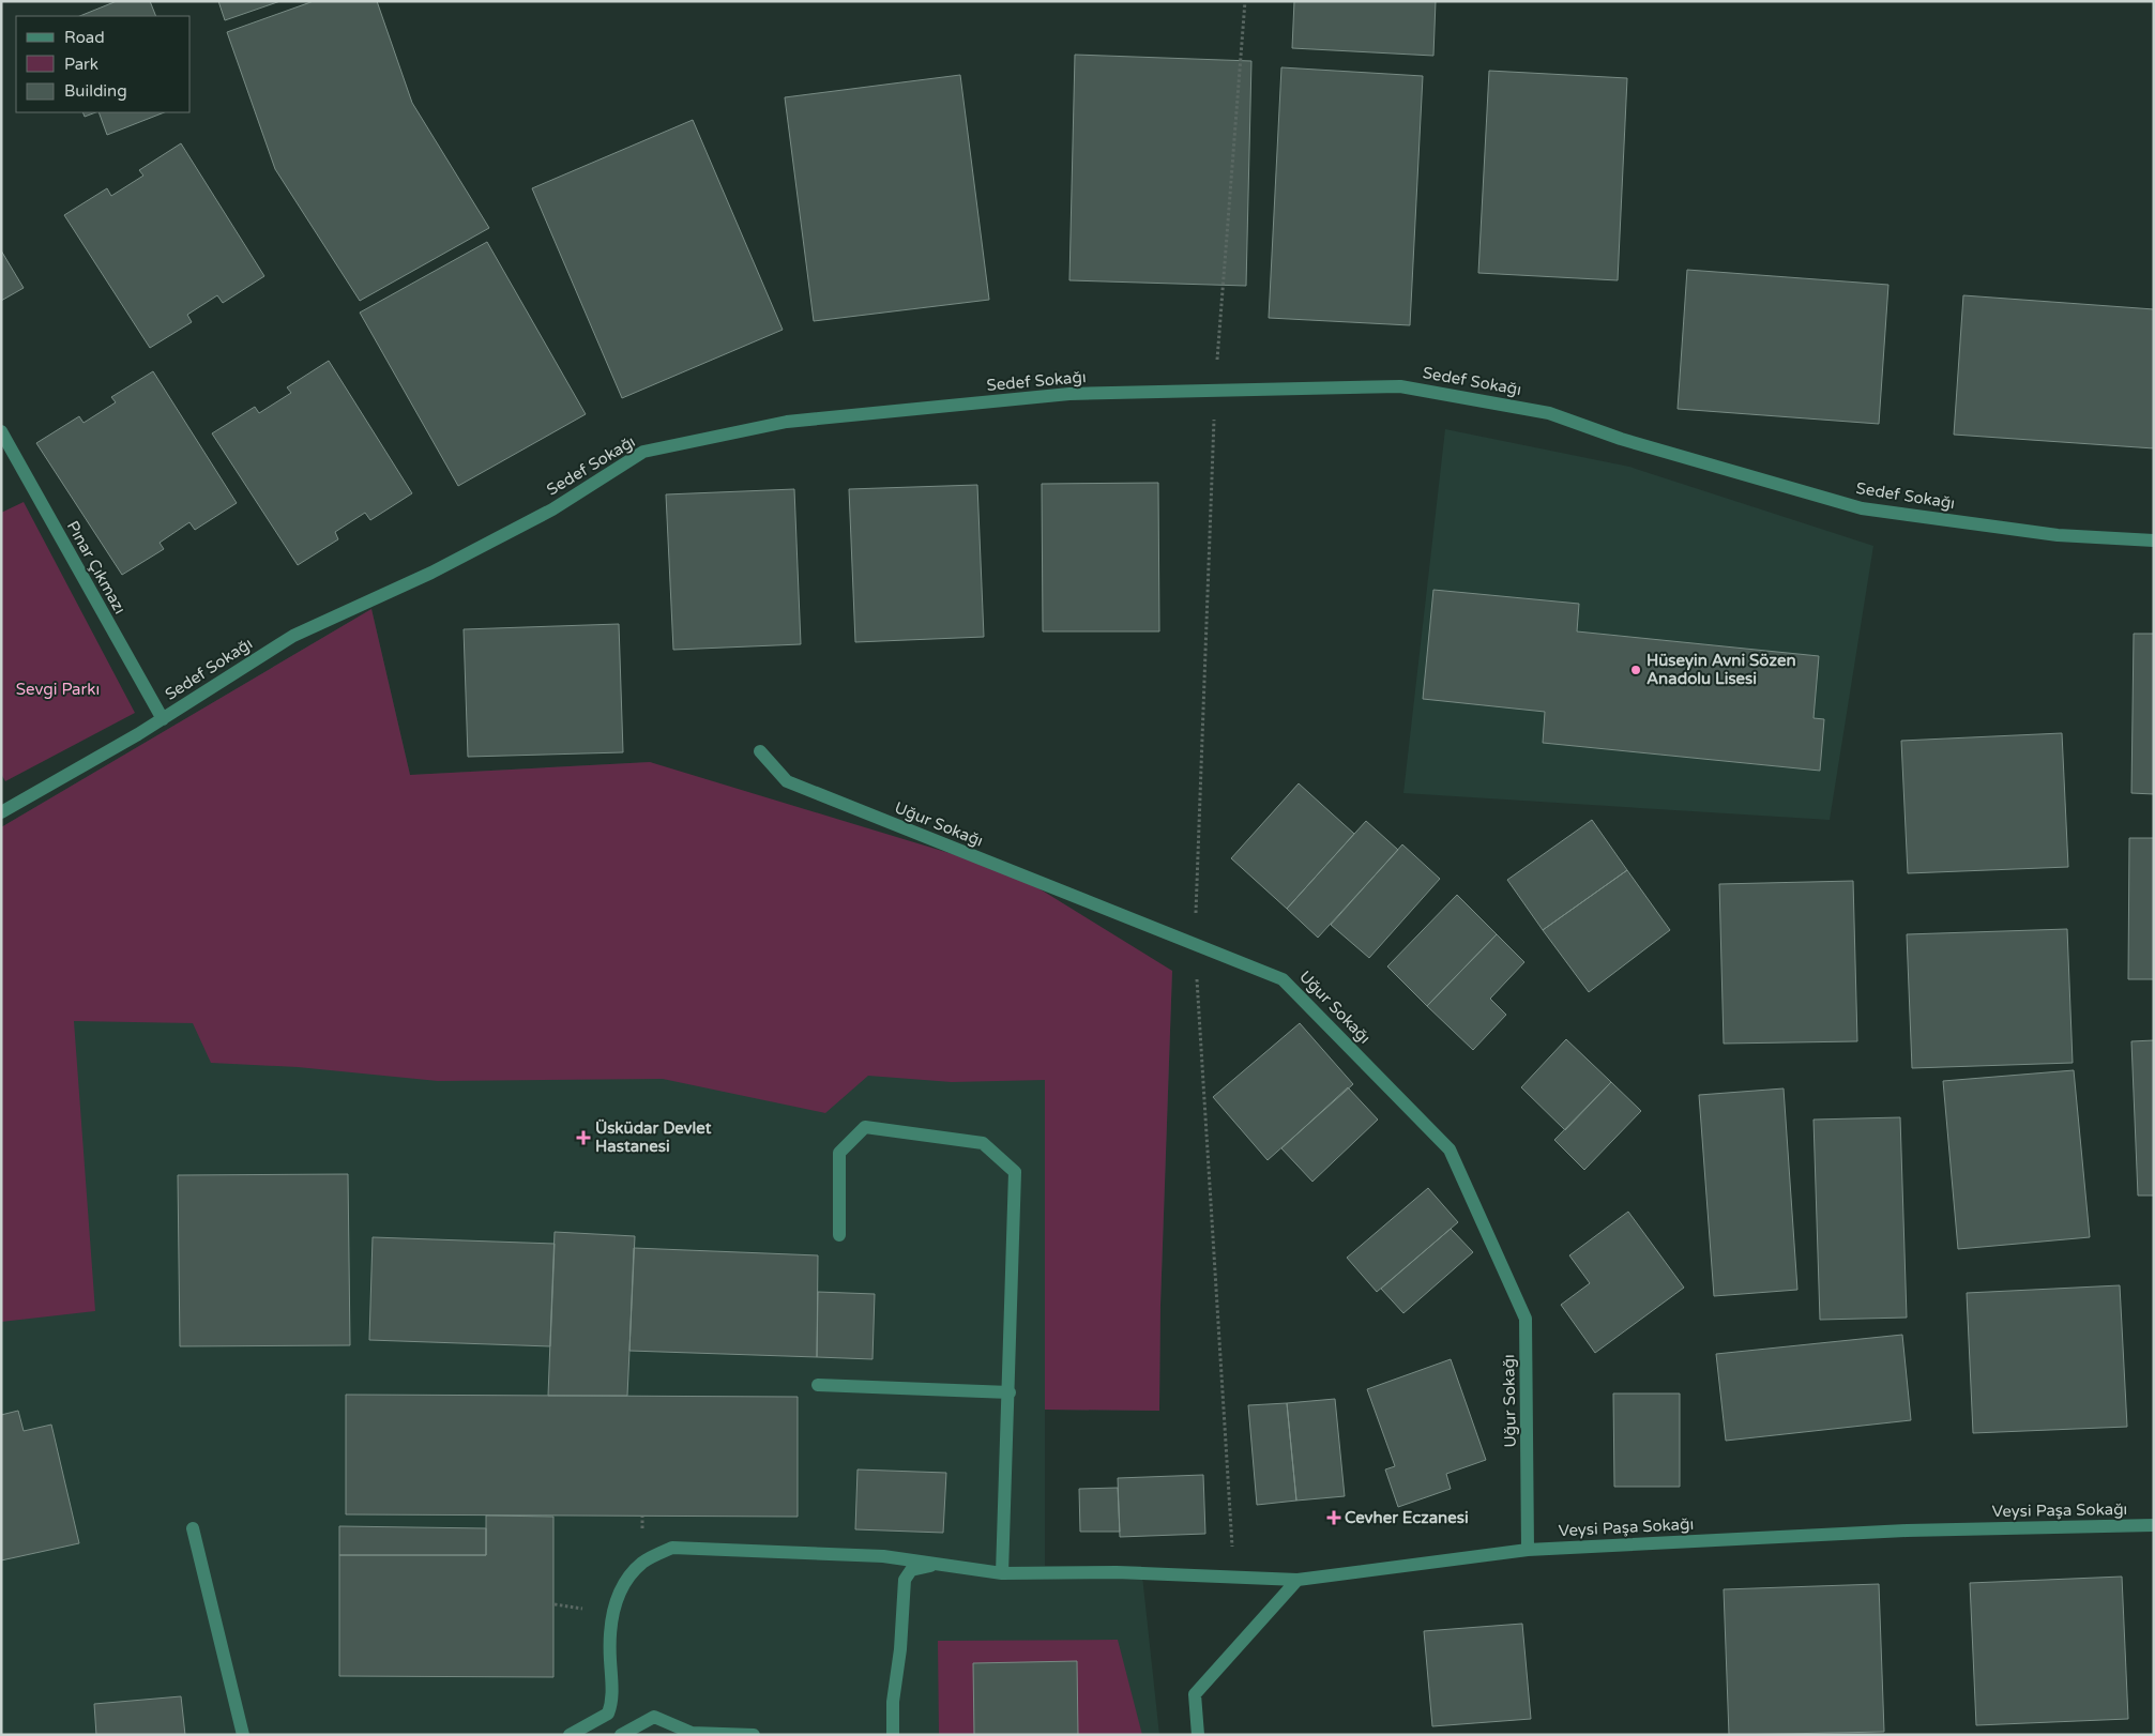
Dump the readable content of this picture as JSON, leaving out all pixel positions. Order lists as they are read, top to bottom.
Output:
{
  "streets": {
    "street": [
      "Sedef Sokağı",
      "Pınar Çıkmazı",
      "Uğur Sokağı",
      "Veysi Paşa Sokağı"
    ]
  },
  "crossings": [
    ["Sedef Sokağı", "Pınar Çıkmazı"],
    ["Uğur Sokağı", "Veysi Paşa Sokağı"]
  ],
  "parks": ["Sevgi Parkı"],
  "places": {
    "other": ["Hüseyin Avni Sözen Anadolu Lisesi"],
    "health": ["Üsküdar Devlet Hastanesi", "Cevher Eczanesi"]
  },
  "legend": ["Road", "Park", "Building"]
}
